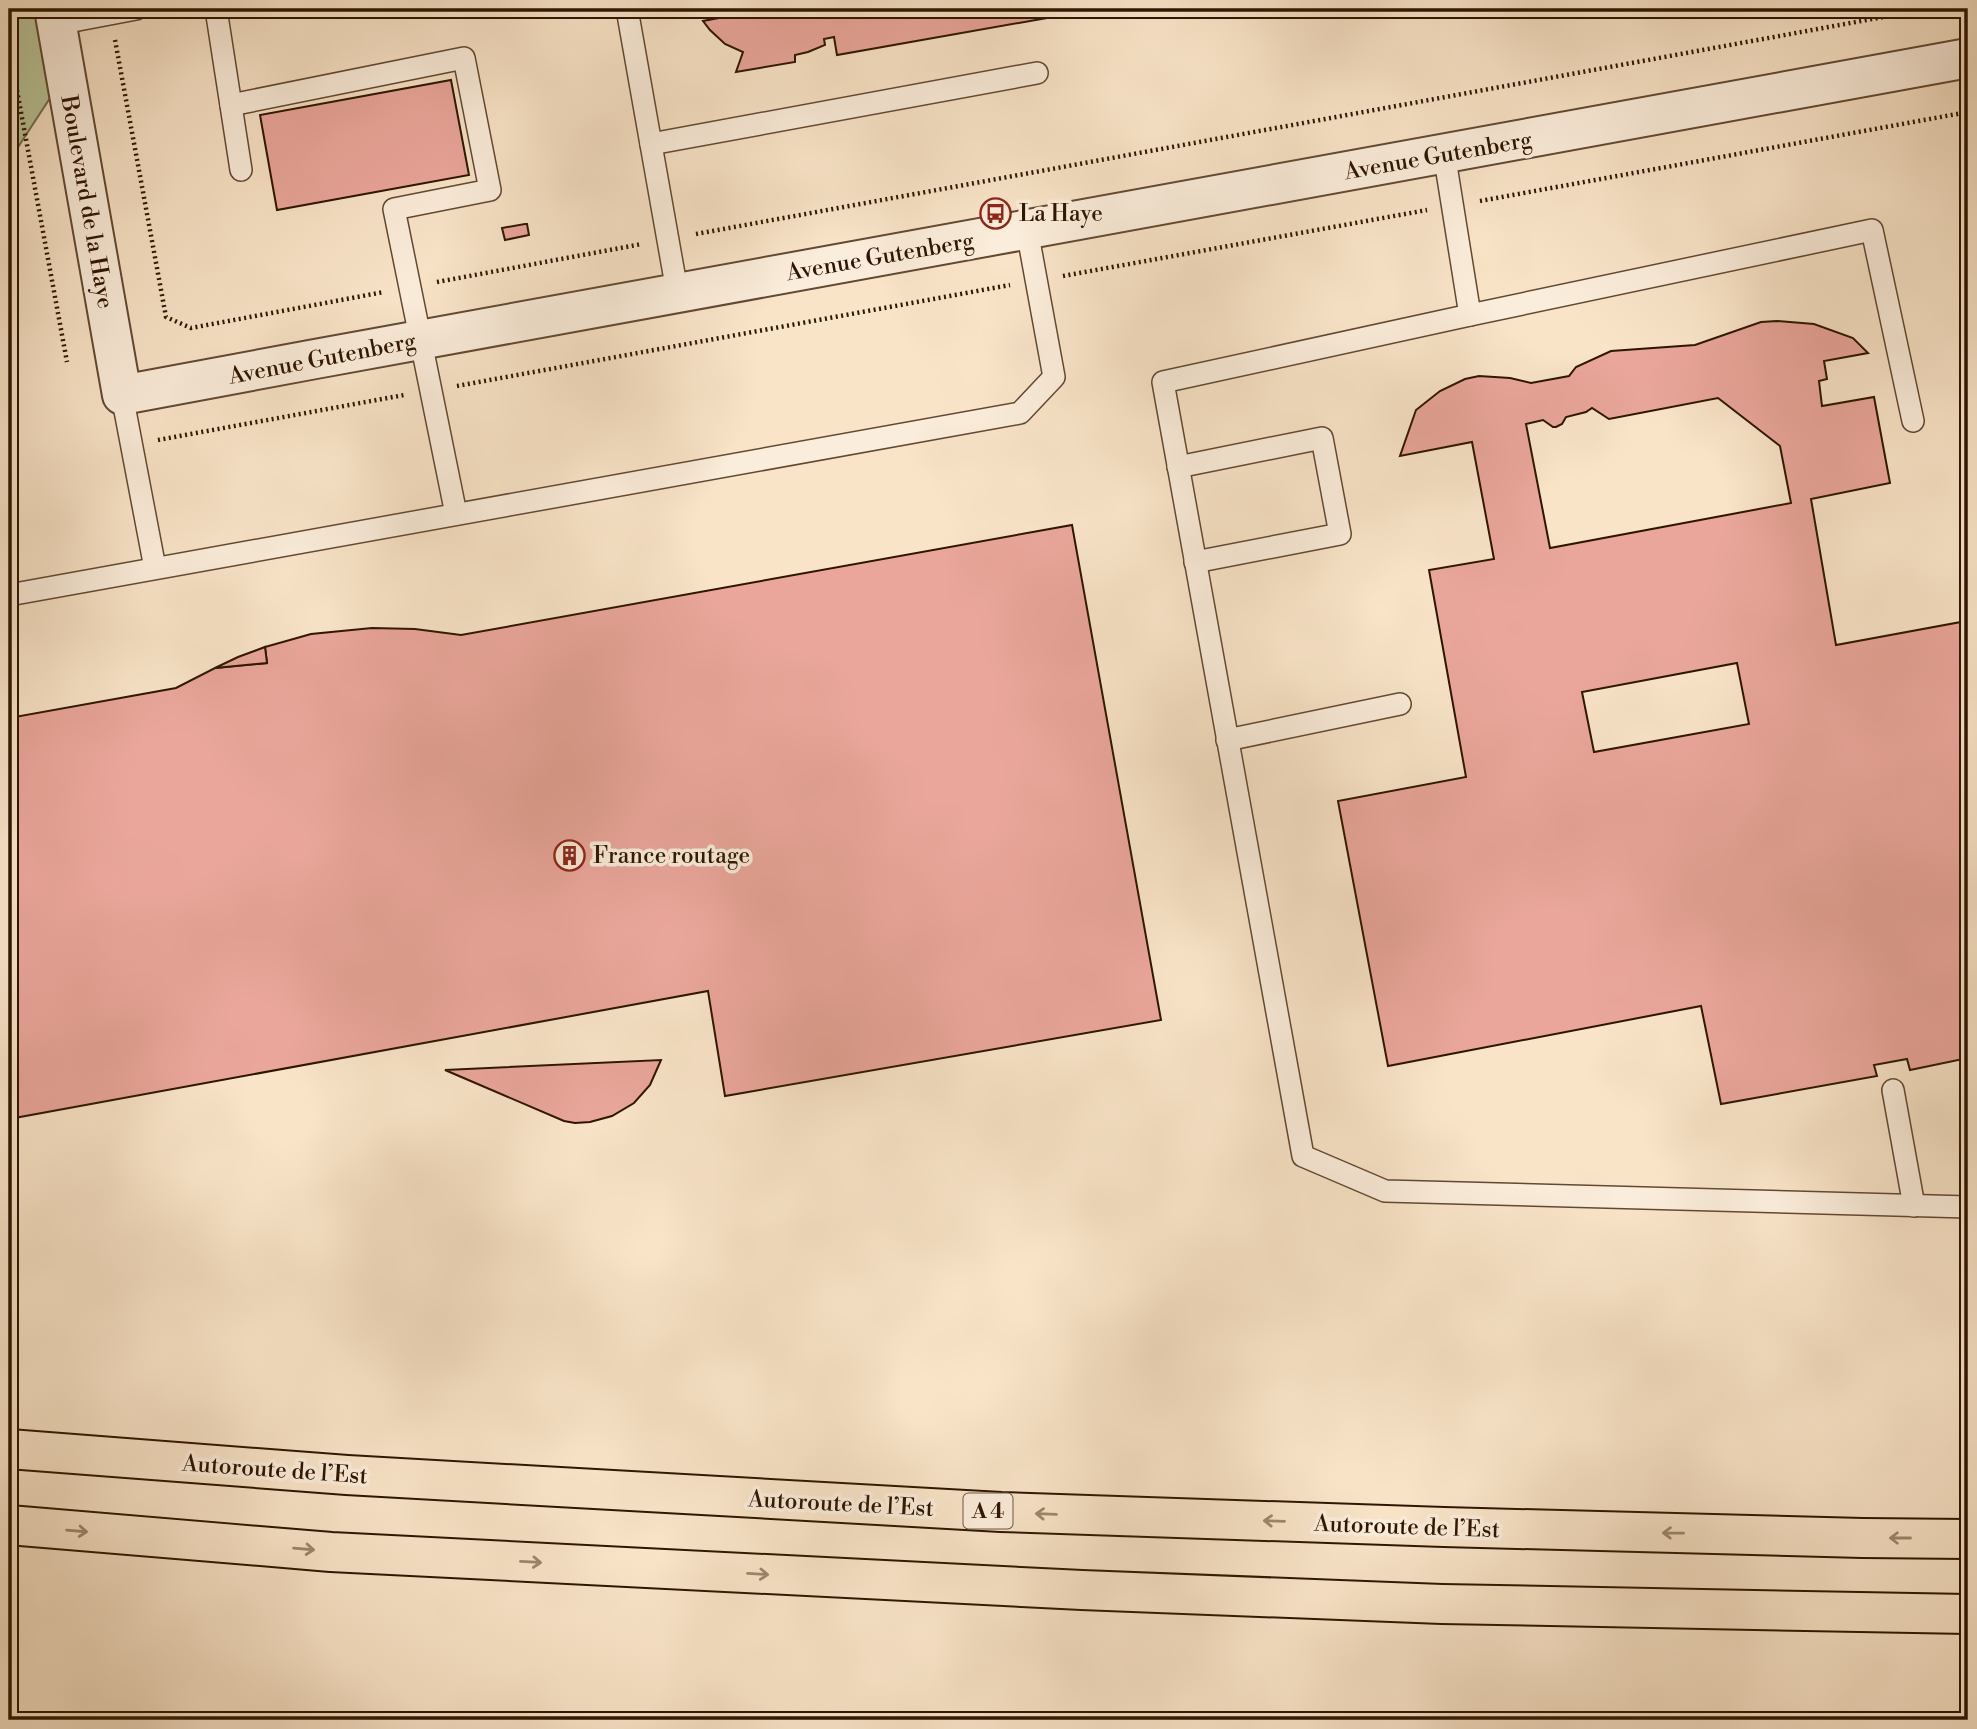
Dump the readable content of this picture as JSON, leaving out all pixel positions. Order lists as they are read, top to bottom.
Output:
{
  "streets": {
    "highway": ["Autoroute de l’Est", "A 4"],
    "street": ["Avenue Gutenberg", "Boulevard de la Haye"]
  },
  "crossings": [
    ["Avenue Gutenberg", "Boulevard de la Haye"]
  ],
  "places": {
    "bus stop": ["La Haye"],
    "building": ["France routage"]
  }
}
